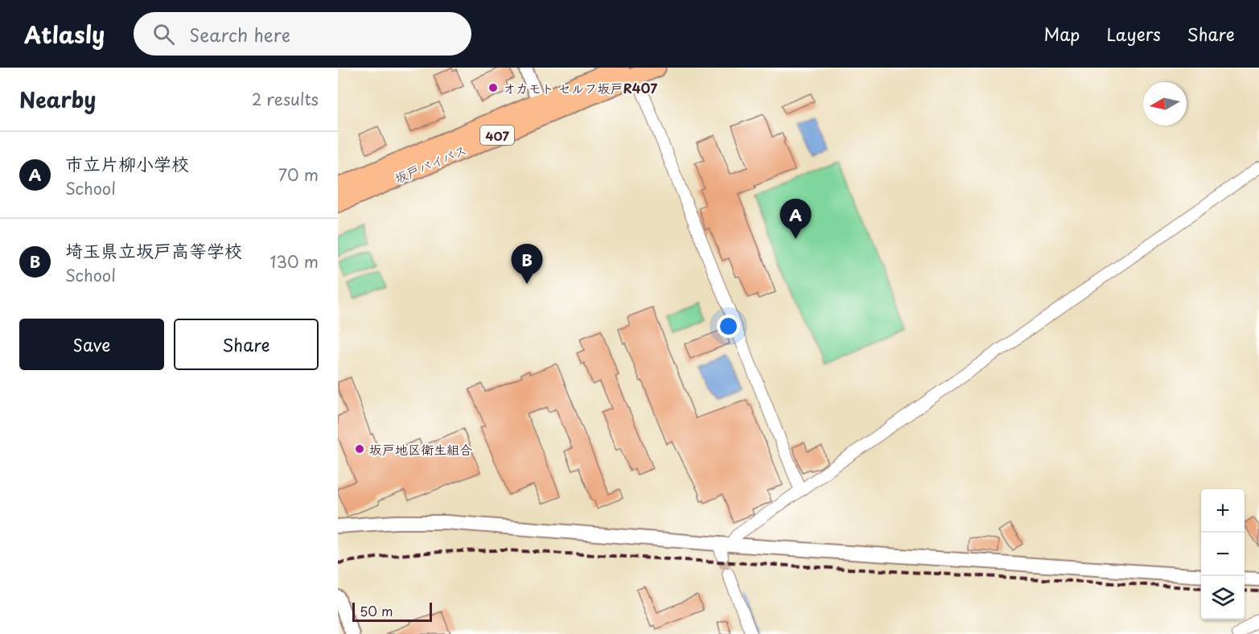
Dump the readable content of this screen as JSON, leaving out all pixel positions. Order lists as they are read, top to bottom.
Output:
{
  "streets": {
    "highway": ["407", "坂戸バイパス"]
  },
  "places": ["オカモト セルフ坂戸R407", "坂戸地区衛生組合"],
  "scale_bar": "50 m",
  "north": "left",
  "page": {
    "header": "Atlasly",
    "search": "Search here",
    "nav": ["Map", "Layers", "Share"],
    "heading": ["Nearby", "2 results"],
    "list": [
      {
        "mark": "A",
        "name": "市立片柳小学校",
        "note": "School",
        "value": "70 m"
      },
      {
        "mark": "B",
        "name": "埼玉県立坂戸高等学校",
        "note": "School",
        "value": "130 m"
      }
    ],
    "pins": ["A", "B"],
    "buttons": ["Save", "Share"],
    "map_buttons": ["+", "−"],
    "scale": "50 m"
  }
}
